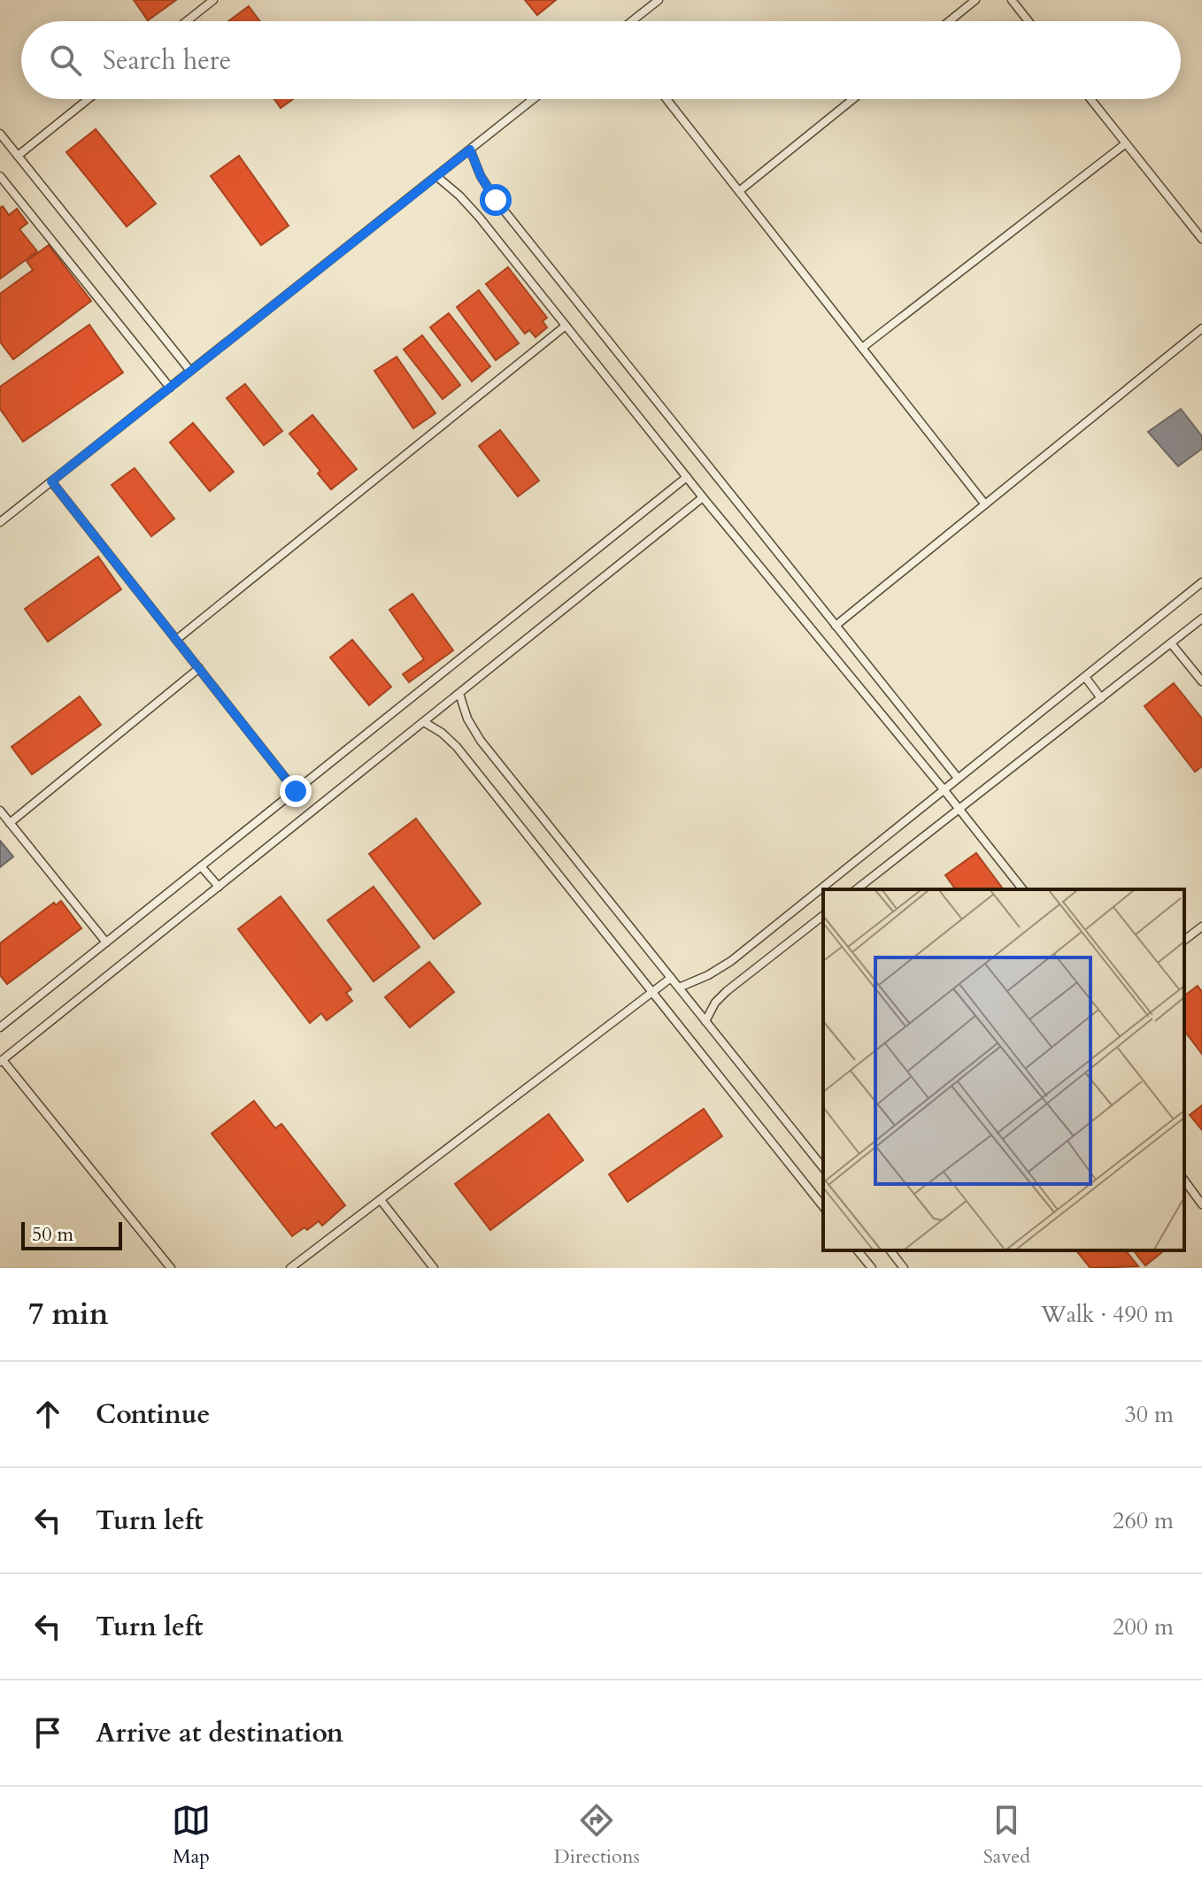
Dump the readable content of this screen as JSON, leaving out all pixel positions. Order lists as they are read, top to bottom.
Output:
{
  "scale_bar": "50 m",
  "page": {
    "search": "Search here",
    "scale": "50 m",
    "heading": ["7 min", "Walk · 490 m"],
    "list": [
      ["Continue", "30 m"],
      ["Turn left", "260 m"],
      ["Turn left", "200 m"],
      "Arrive at destination"
    ],
    "nav": ["Map", "Directions", "Saved"]
  }
}
